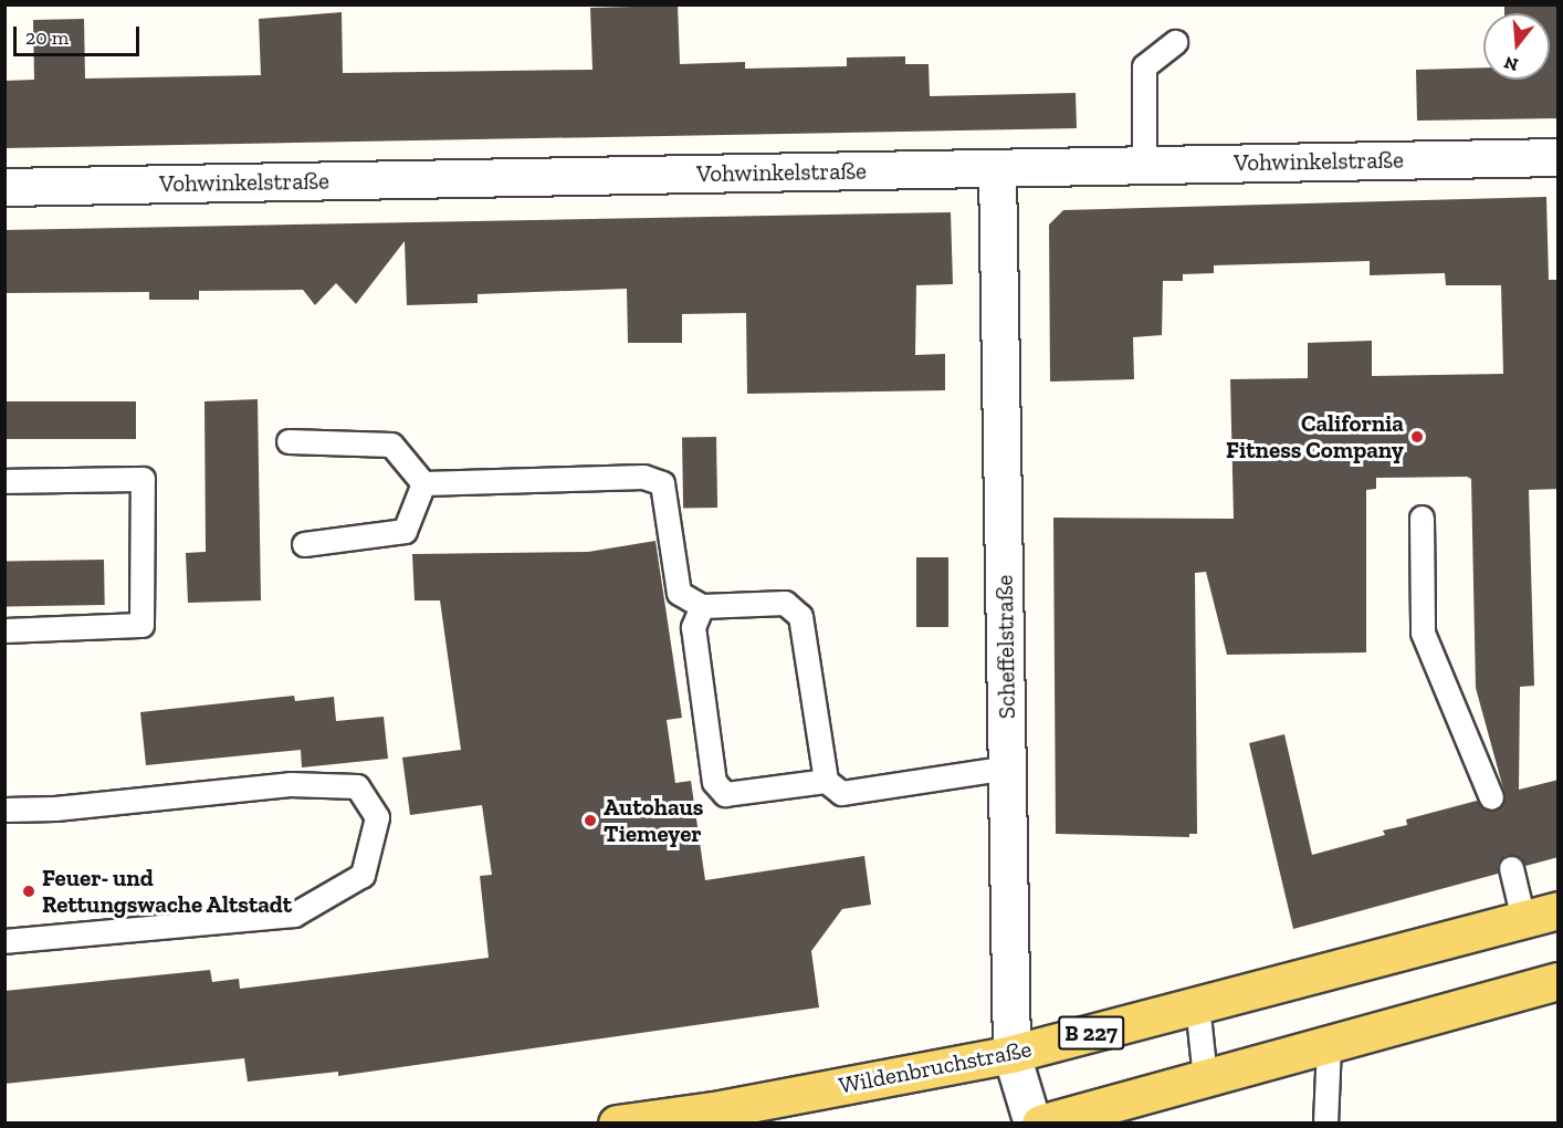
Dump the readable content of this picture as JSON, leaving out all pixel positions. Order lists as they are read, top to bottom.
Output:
{
  "streets": {
    "main road": ["B 227", "Wildenbruchstraße"],
    "street": ["Vohwinkelstraße", "Scheffelstraße"]
  },
  "crossings": [
    ["Vohwinkelstraße", "Scheffelstraße"],
    ["Scheffelstraße", "Wildenbruchstraße"]
  ],
  "places": ["California Fitness Company", "Autohaus Tiemeyer", "Feuer- und Rettungswache Altstadt"],
  "scale_bar": "20 m",
  "north": "bottom"
}
